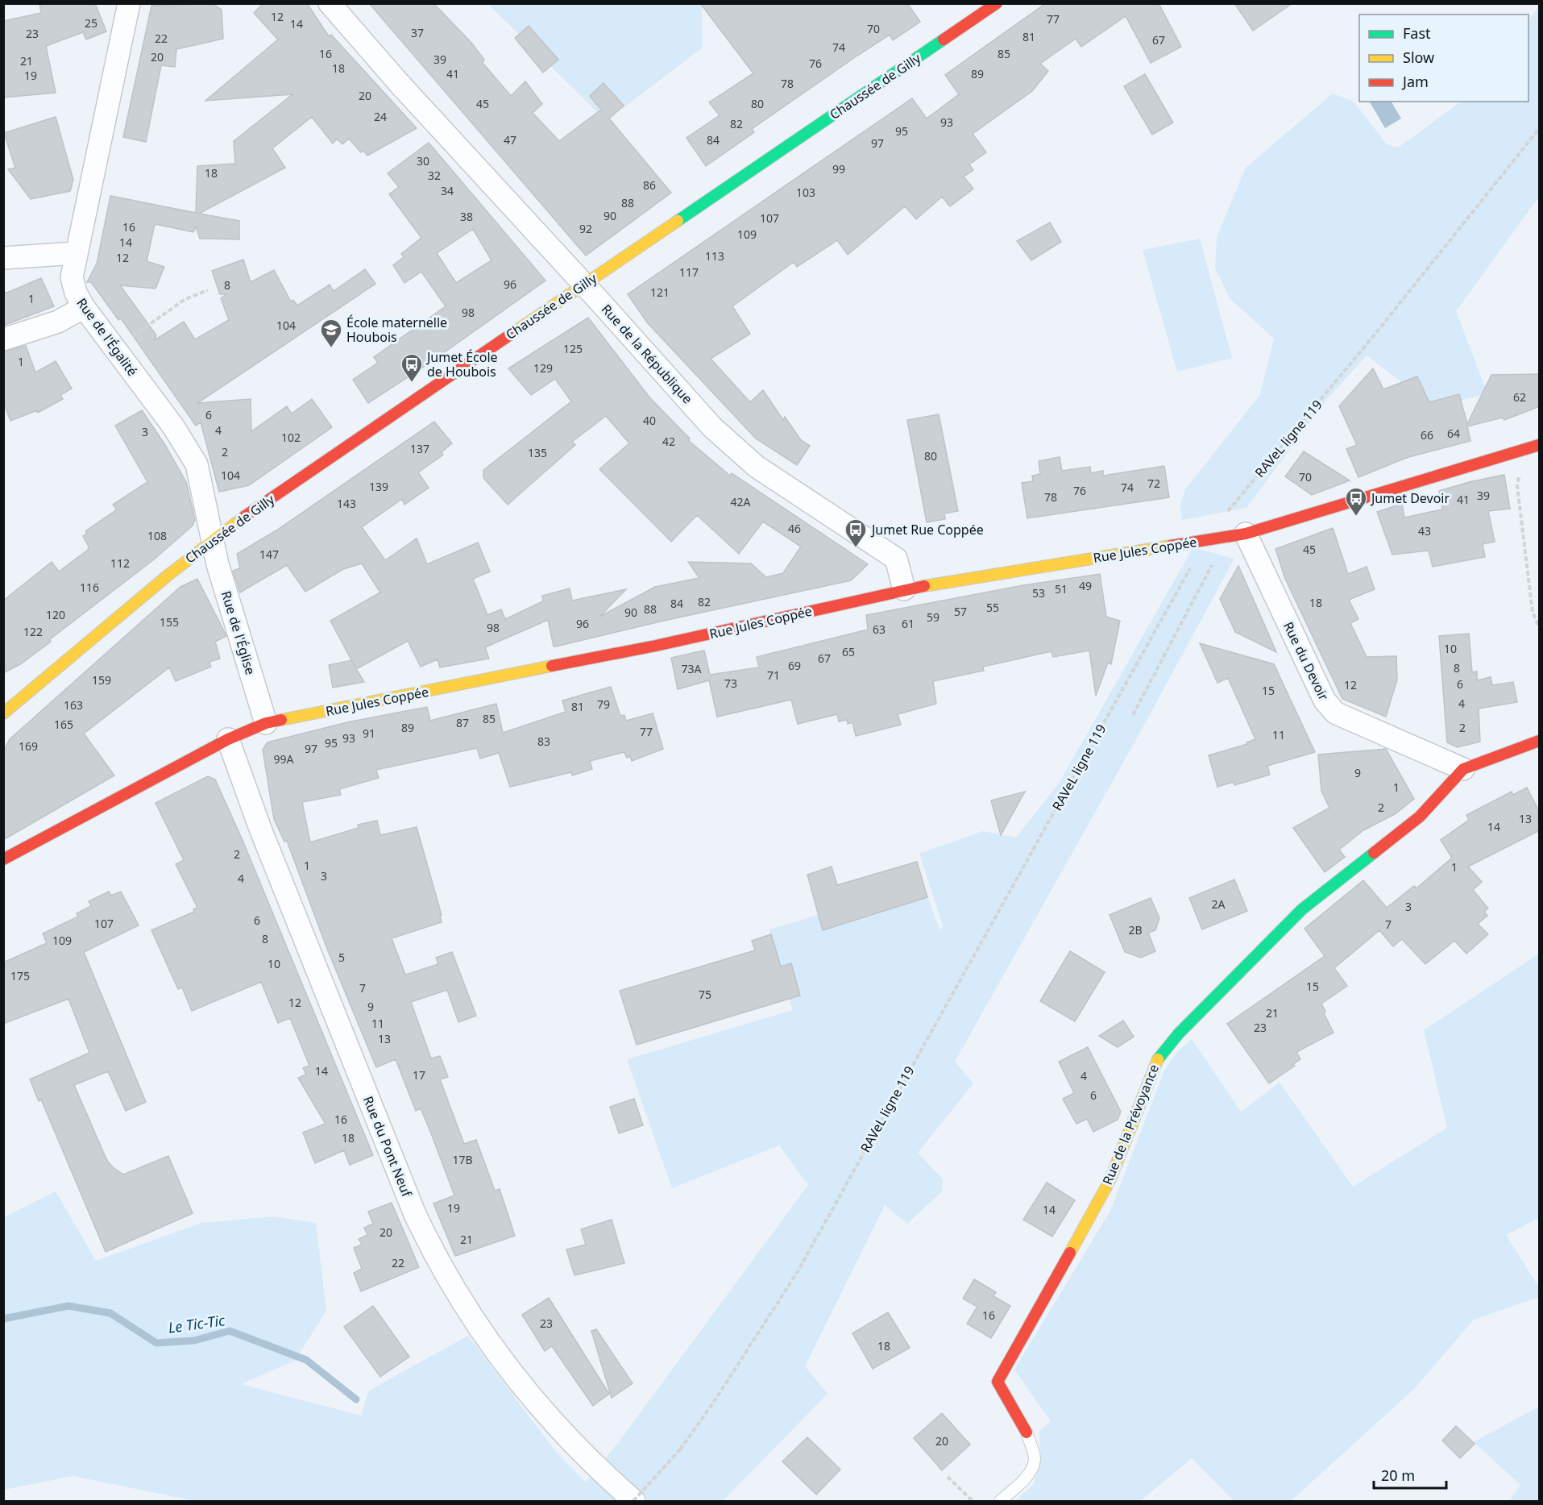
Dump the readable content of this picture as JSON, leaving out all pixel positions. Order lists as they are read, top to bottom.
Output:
{
  "streets": {
    "street": [
      "Chaussée de Gilly",
      "Rue de l'Égalité",
      "Rue de la République",
      "Rue Jules Coppée",
      "Rue de l'Église",
      "Rue du Devoir",
      "Rue de la Prévoyance",
      "Rue du Pont Neuf"
    ],
    "path": ["RAVeL ligne 119"]
  },
  "crossings": [
    ["Chaussée de Gilly", "Rue de l'Égalité"],
    ["Chaussée de Gilly", "Rue de la République"],
    ["Chaussée de Gilly", "Rue de l'Église"],
    ["Rue de l'Égalité", "Rue de l'Église"],
    ["Rue de la République", "Rue Jules Coppée"],
    ["RAVeL ligne 119", "Rue Jules Coppée"],
    ["RAVeL ligne 119", "Rue du Pont Neuf"],
    ["Rue Jules Coppée", "Rue de l'Église"],
    ["Rue Jules Coppée", "Rue du Devoir"],
    ["Rue Jules Coppée", "Rue du Pont Neuf"],
    ["Rue du Devoir", "Rue de la Prévoyance"]
  ],
  "water": ["Le Tic-Tic"],
  "places": {
    "school or university": ["École maternelle Houbois"],
    "bus stop": ["Jumet École de Houbois", "Jumet Devoir", "Jumet Rue Coppée"]
  },
  "house_numbers": [
    "12",
    "77",
    "25",
    "14",
    "70",
    "37",
    "23",
    "81",
    "22",
    "67",
    "74",
    "16",
    "85",
    "20",
    "39",
    "21",
    "76",
    "18",
    "41",
    "89",
    "19",
    "78",
    "20",
    "45",
    "80",
    "24",
    "93",
    "82",
    "95",
    "47",
    "84",
    "97",
    "30",
    "99",
    "18",
    "32",
    "86",
    "34",
    "103",
    "88",
    "90",
    "38",
    "107",
    "16",
    "92",
    "109",
    "14",
    "113",
    "12",
    "117",
    "96",
    "8",
    "121",
    "1",
    "98",
    "104",
    "125",
    "1",
    "129",
    "62",
    "6",
    "40",
    "4",
    "3",
    "64",
    "66",
    "102",
    "42",
    "137",
    "2",
    "135",
    "80",
    "104",
    "70",
    "72",
    "139",
    "74",
    "76",
    "39",
    "78",
    "41",
    "42A",
    "143",
    "46",
    "43",
    "108",
    "45",
    "147",
    "112",
    "49",
    "116",
    "51",
    "53",
    "82",
    "18",
    "84",
    "55",
    "88",
    "57",
    "90",
    "120",
    "59",
    "155",
    "96",
    "61",
    "98",
    "63",
    "122",
    "10",
    "65",
    "67",
    "69",
    "8",
    "73A",
    "71",
    "159",
    "73",
    "6",
    "12",
    "15",
    "4",
    "79",
    "163",
    "81",
    "85",
    "87",
    "165",
    "89",
    "2",
    "77",
    "91",
    "11",
    "93",
    "83",
    "95",
    "169",
    "97",
    "99A",
    "9",
    "1",
    "2",
    "13",
    "14",
    "2",
    "1",
    "1",
    "3",
    "4",
    "2A",
    "3",
    "6",
    "107",
    "7",
    "2B",
    "8",
    "109",
    "5",
    "10",
    "175",
    "15",
    "7",
    "75",
    "12",
    "9",
    "21",
    "11",
    "23",
    "13",
    "14",
    "17",
    "4",
    "6",
    "16",
    "18",
    "17B",
    "19",
    "14",
    "20",
    "21",
    "22",
    "16",
    "23",
    "18",
    "20"
  ],
  "legend": ["Fast", "Slow", "Jam"],
  "scale_bar": "20 m"
}
